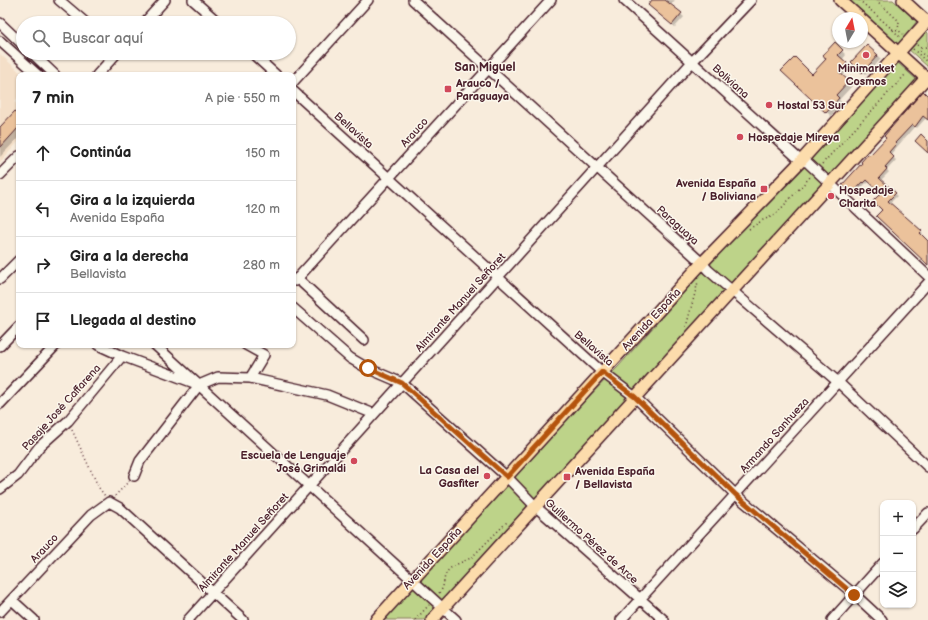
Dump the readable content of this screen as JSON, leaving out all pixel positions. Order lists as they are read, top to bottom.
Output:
{
  "streets": {
    "main road": ["Avenida España"],
    "street": [
      "Boliviana",
      "Bellavista",
      "Arauco",
      "Paraguaya",
      "Almirante Manuel Señoret",
      "Pasaje José Caffarena",
      "Armando Sanhueza",
      "Guillermo Pérez de Arce"
    ]
  },
  "crossings": [
    ["Boliviana", "Almirante Manuel Señoret"],
    ["Boliviana", "Avenida España"],
    ["Bellavista", "Arauco"],
    ["Bellavista", "Almirante Manuel Señoret"],
    ["Bellavista", "Avenida España"],
    ["Bellavista", "Armando Sanhueza"],
    ["Arauco", "Paraguaya"],
    ["Paraguaya", "Almirante Manuel Señoret"],
    ["Paraguaya", "Avenida España"],
    ["Paraguaya", "Armando Sanhueza"],
    ["Almirante Manuel Señoret", "Guillermo Pérez de Arce"],
    ["Avenida España", "Guillermo Pérez de Arce"],
    ["Armando Sanhueza", "Guillermo Pérez de Arce"]
  ],
  "districts": ["San Miguel"],
  "places": {
    "other": [
      "Minimarket Cosmos",
      "Hostal 53 Sur",
      "Hospedaje Mireya",
      "Hospedaje Charita",
      "Escuela de Lenguaje José Grimaldi",
      "La Casa del Gasfiter"
    ],
    "transit": ["Arauco / Paraguaya", "Avenida España / Boliviana", "Avenida España / Bellavista"]
  },
  "north": "top",
  "page": {
    "search": "Buscar aquí",
    "heading": ["7 min", "A pie · 550 m"],
    "list": [
      ["Continúa", "150 m"],
      ["Gira a la izquierda", "Avenida España", "120 m"],
      ["Gira a la derecha", "Bellavista", "280 m"],
      "Llegada al destino"
    ],
    "map_buttons": ["+", "−"]
  }
}
